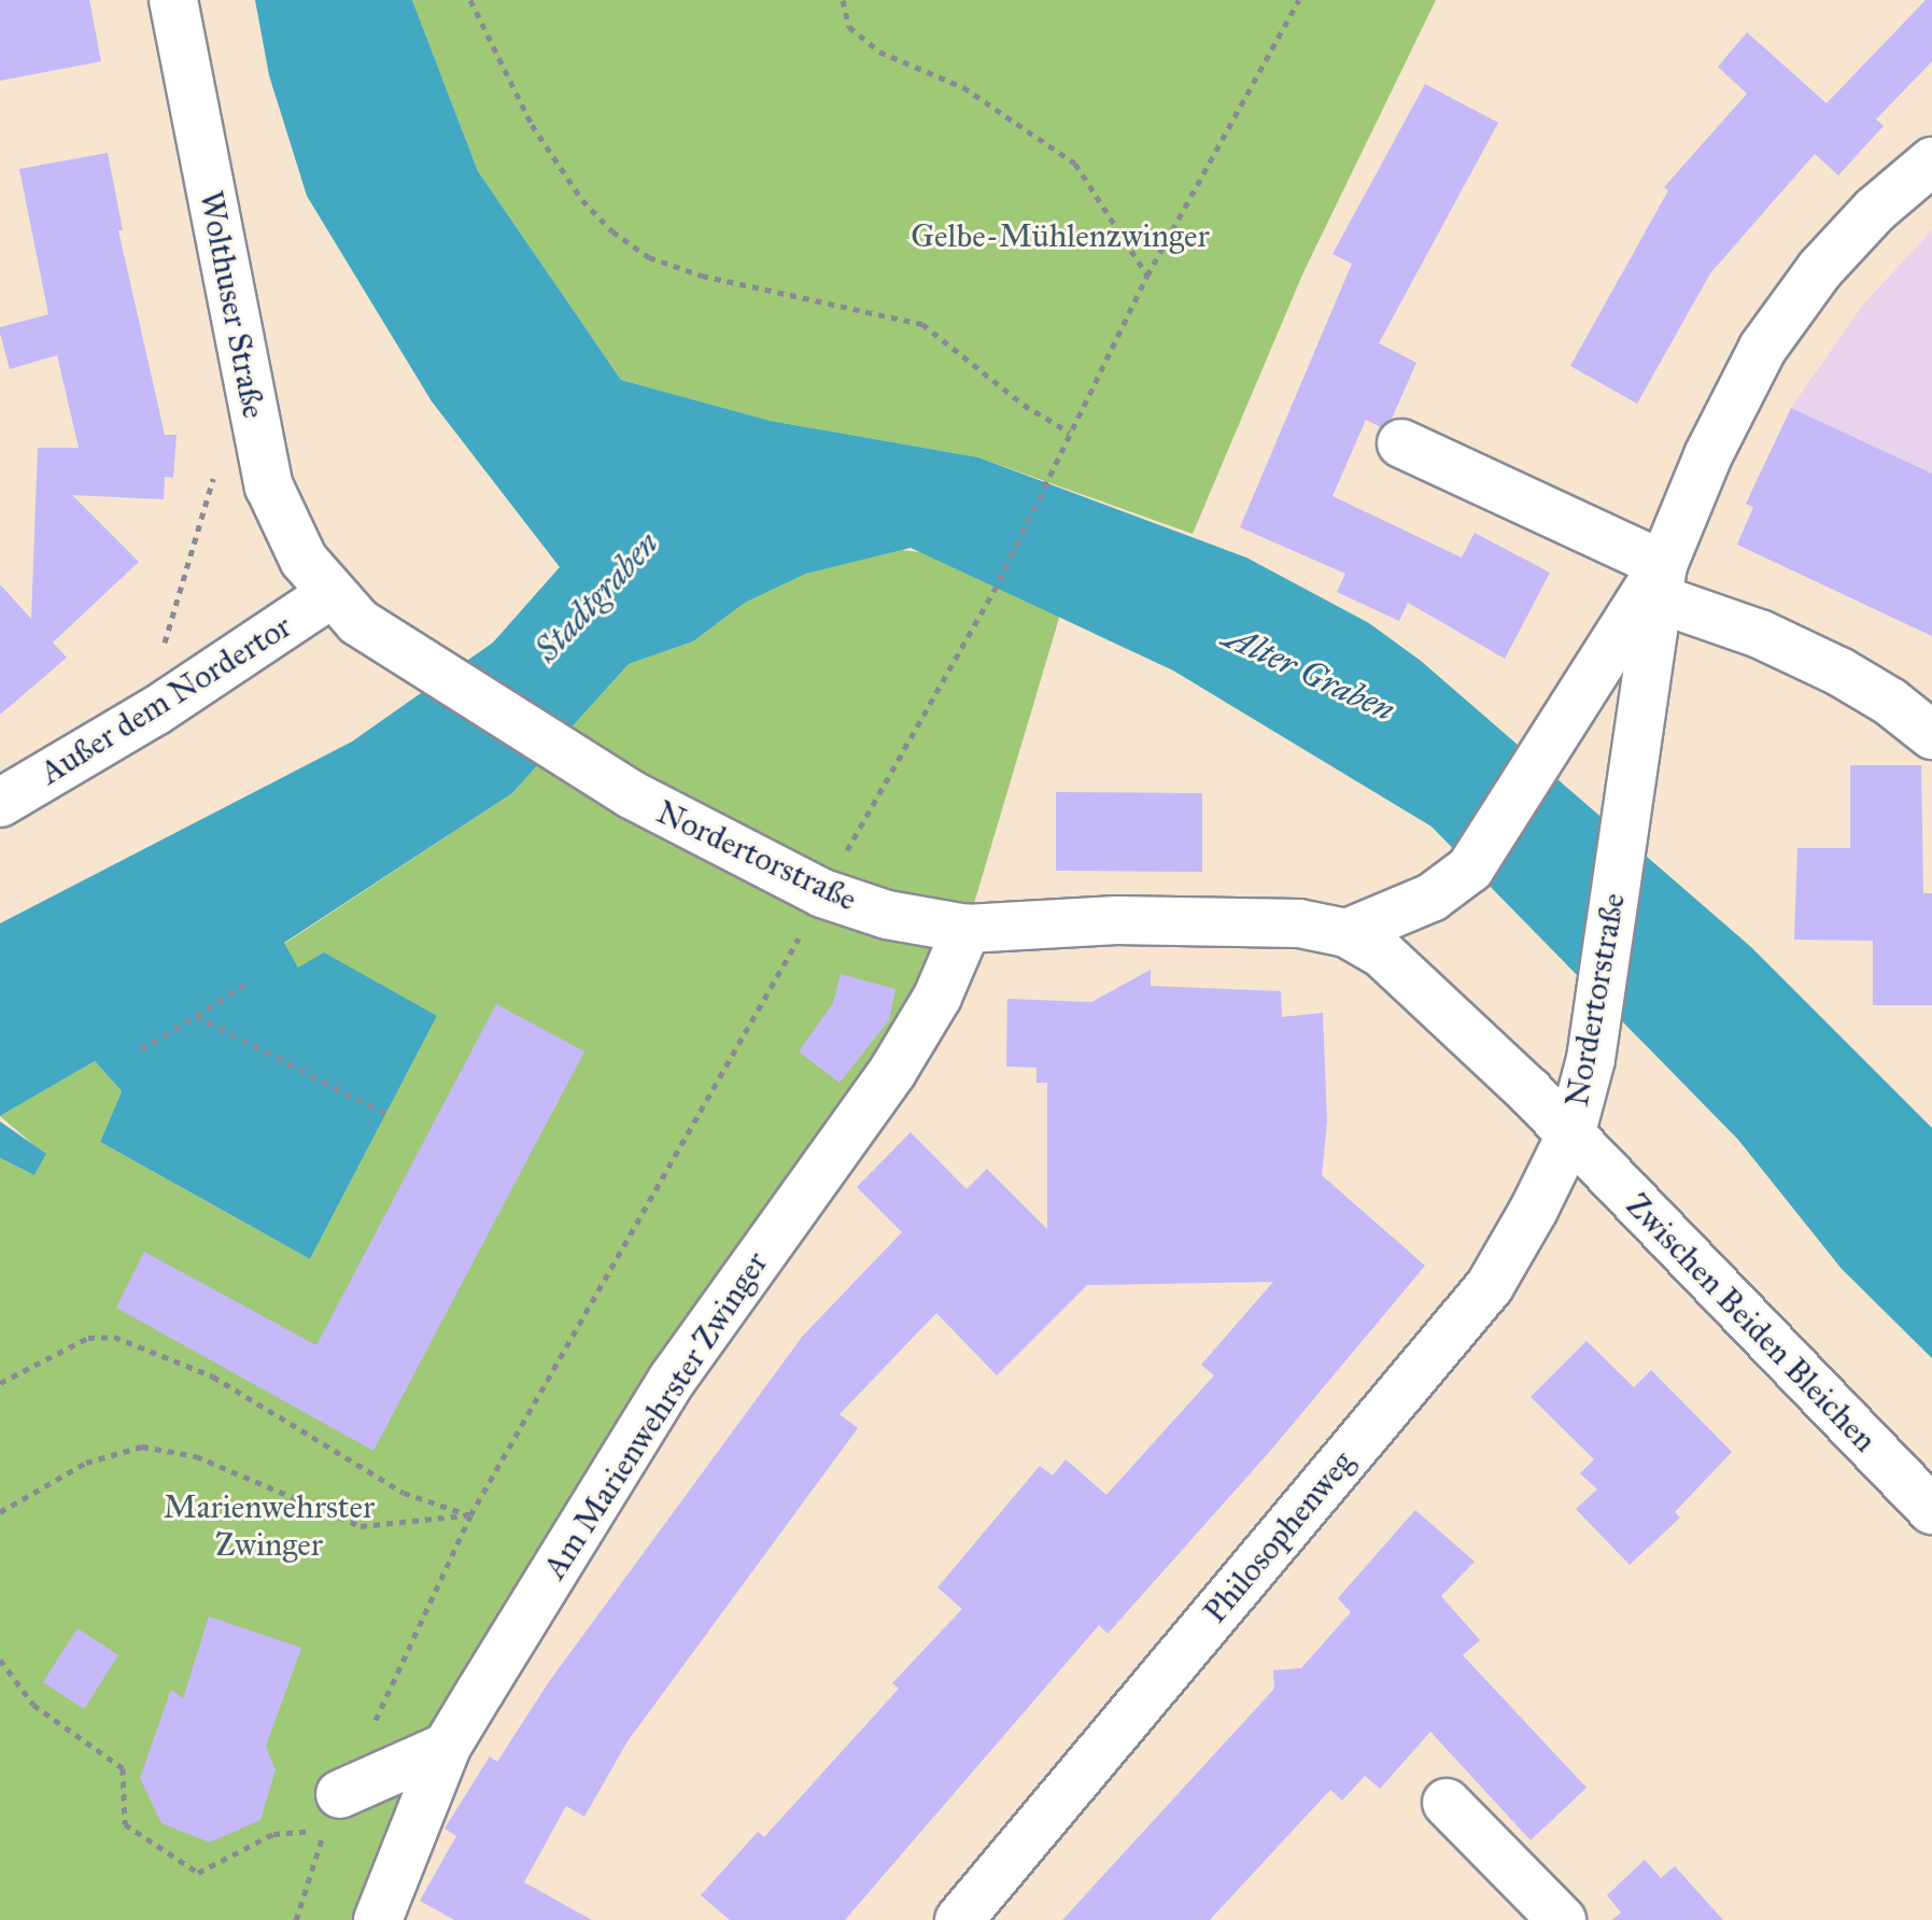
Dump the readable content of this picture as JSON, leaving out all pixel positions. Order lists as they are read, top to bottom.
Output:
{
  "streets": {
    "street": [
      "Wolthuser Straße",
      "Außer dem Nordertor",
      "Nordertorstraße",
      "Zwischen Beiden Bleichen",
      "Am Marienwehrster Zwinger",
      "Philosophenweg"
    ]
  },
  "crossings": [
    ["Wolthuser Straße", "Außer dem Nordertor"],
    ["Wolthuser Straße", "Nordertorstraße"],
    ["Außer dem Nordertor", "Nordertorstraße"],
    ["Nordertorstraße", "Zwischen Beiden Bleichen"],
    ["Nordertorstraße", "Am Marienwehrster Zwinger"],
    ["Nordertorstraße", "Philosophenweg"],
    ["Zwischen Beiden Bleichen", "Philosophenweg"]
  ],
  "water": ["Stadtgraben", "Alter Graben"],
  "parks": ["Gelbe-Mühlenzwinger", "Marienwehrster Zwinger"]
}
